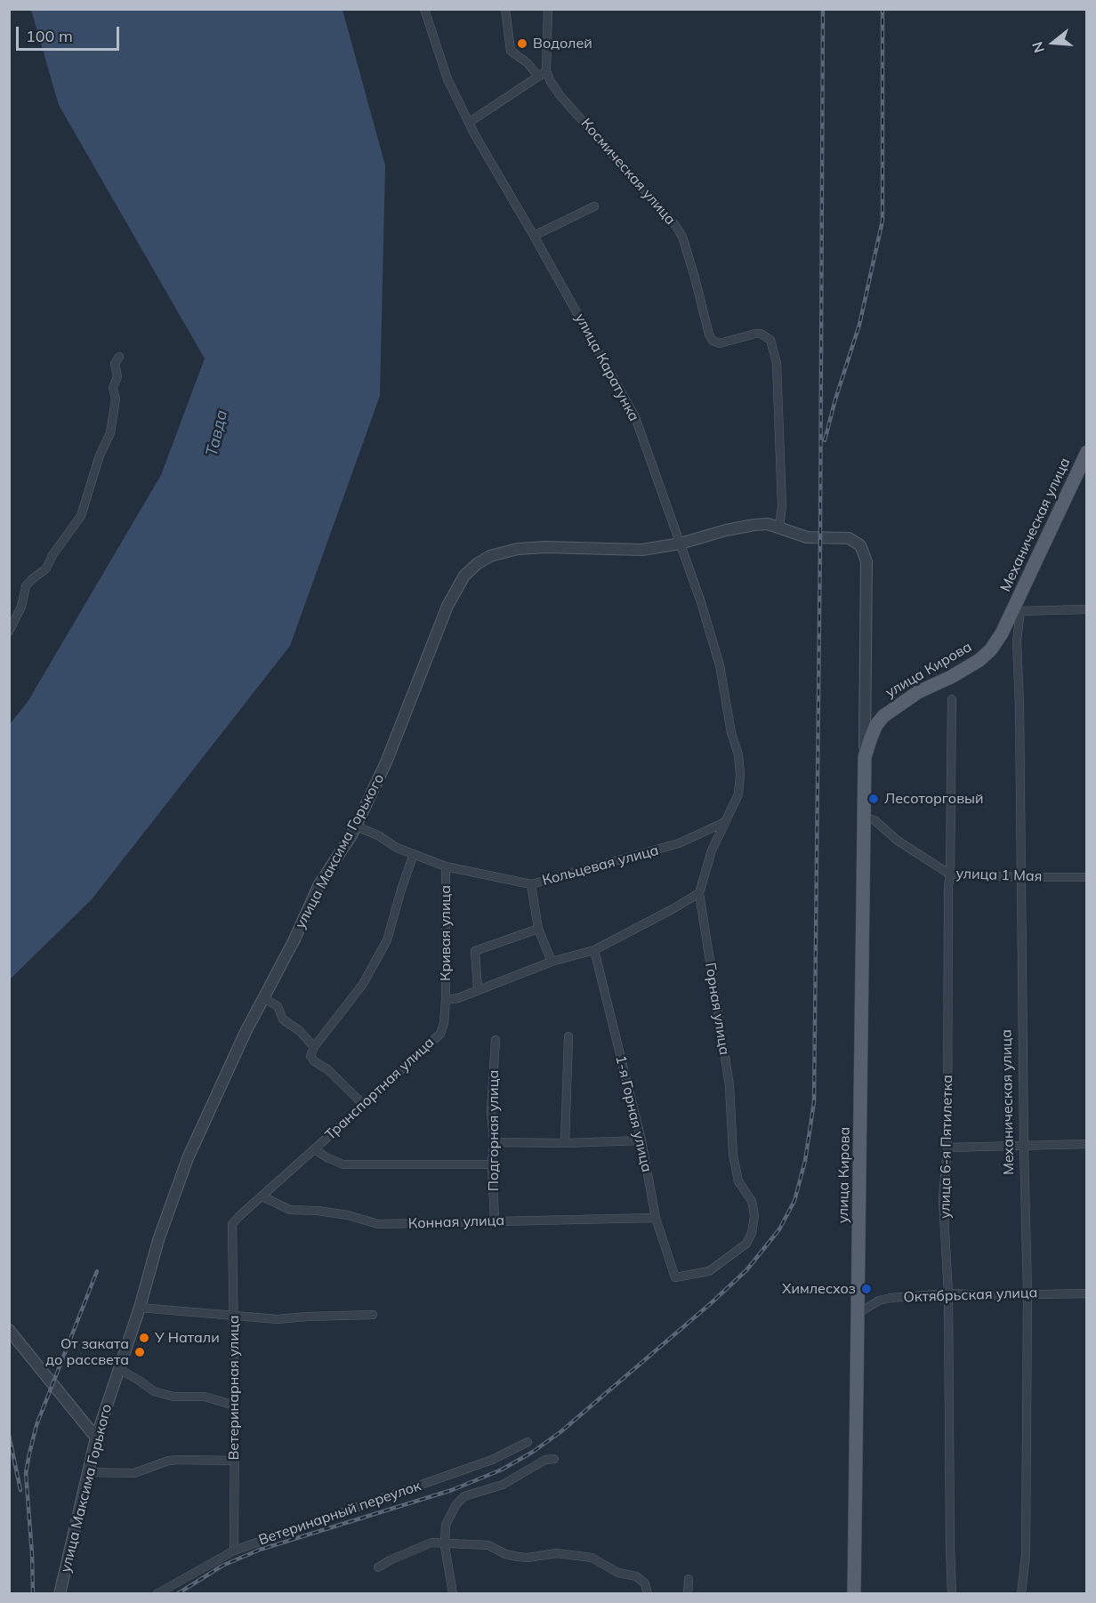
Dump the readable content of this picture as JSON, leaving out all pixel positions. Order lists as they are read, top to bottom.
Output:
{
  "streets": {
    "main road": ["Механическая улица", "улица Кирова"],
    "street": [
      "Космическая улица",
      "улица Каратунка",
      "улица Максима Горького",
      "Кольцевая улица",
      "улица 1 Мая",
      "Кривая улица",
      "Горная улица",
      "Транспортная улица",
      "1-я Горная улица",
      "Подгорная улица",
      "улица 6-я Пятилетка",
      "Конная улица",
      "Октябрьская улица",
      "Ветеринарная улица",
      "Ветеринарный переулок"
    ]
  },
  "crossings": [
    ["Космическая улица", "улица Максима Горького"],
    ["улица Каратунка", "улица Максима Горького"],
    ["улица Каратунка", "Горная улица"],
    ["Механическая улица", "улица Кирова"],
    ["Механическая улица", "улица 1 Мая"],
    ["Механическая улица", "Октябрьская улица"],
    ["улица Кирова", "улица Максима Горького"],
    ["улица Кирова", "улица 1 Мая"],
    ["улица Кирова", "Октябрьская улица"],
    ["улица Максима Горького", "Кольцевая улица"],
    ["Кольцевая улица", "Кривая улица"],
    ["Кольцевая улица", "Горная улица"],
    ["улица 1 Мая", "улица 6-я Пятилетка"],
    ["Кривая улица", "Транспортная улица"],
    ["Горная улица", "1-я Горная улица"],
    ["Транспортная улица", "Конная улица"],
    ["Транспортная улица", "Ветеринарная улица"],
    ["1-я Горная улица", "Конная улица"],
    ["Подгорная улица", "Конная улица"],
    ["улица 6-я Пятилетка", "Октябрьская улица"],
    ["Ветеринарная улица", "Ветеринарный переулок"]
  ],
  "water": ["Тавда"],
  "places": [
    "Водолей",
    "Лесоторговый",
    "Химлесхоз",
    "У Натали",
    "От заката до рассвета"
  ],
  "scale_bar": "100 m",
  "north": "left"
}
